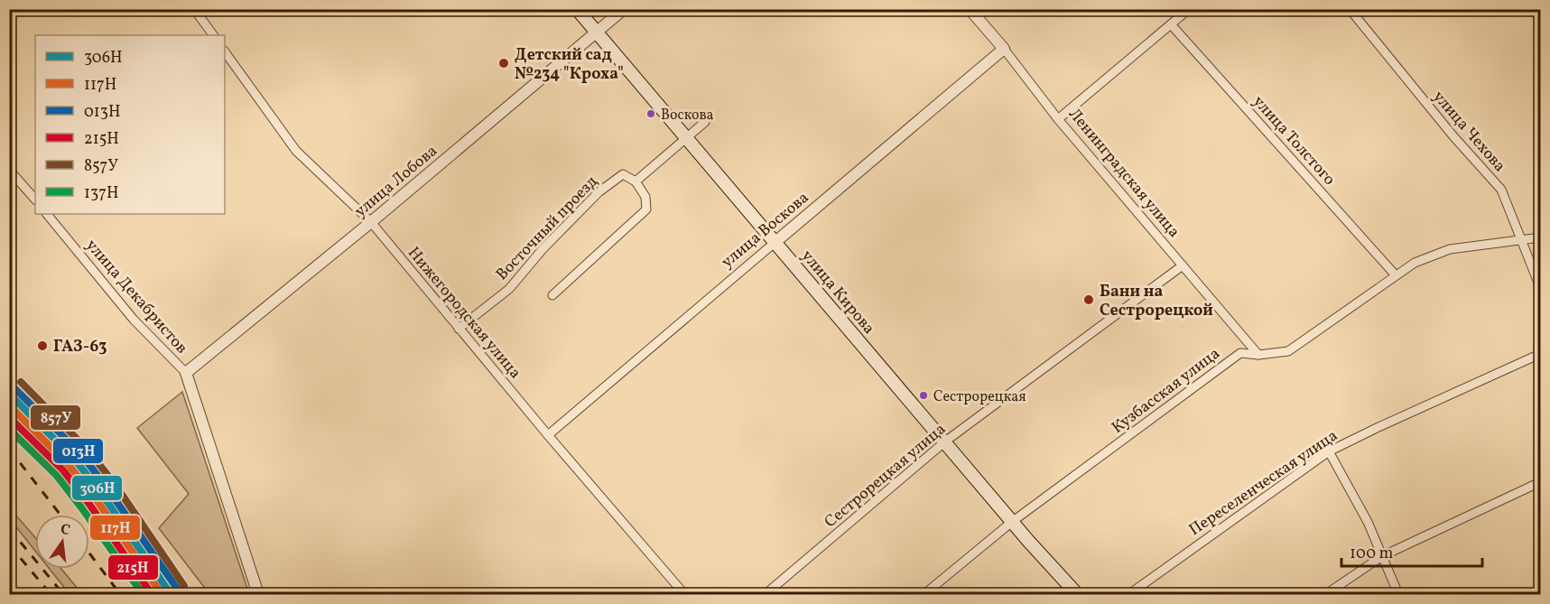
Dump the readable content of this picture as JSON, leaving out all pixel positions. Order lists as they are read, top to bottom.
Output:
{
  "streets": {
    "main road": ["улица Кирова"],
    "street": [
      "улица Чехова",
      "улица Толстого",
      "Ленинградская улица",
      "улица Лобова",
      "Восточный проезд",
      "улица Воскова",
      "улица Декабристов",
      "Нижегородская улица",
      "Кузбасская улица",
      "Сестрорецкая улица",
      "Переселенческая улица"
    ]
  },
  "crossings": [
    ["улица Чехова", "Кузбасская улица"],
    ["улица Толстого", "Кузбасская улица"],
    ["Ленинградская улица", "улица Воскова"],
    ["Ленинградская улица", "Кузбасская улица"],
    ["Ленинградская улица", "Сестрорецкая улица"],
    ["улица Лобова", "улица Кирова"],
    ["улица Лобова", "улица Декабристов"],
    ["улица Лобова", "Нижегородская улица"],
    ["Восточный проезд", "Нижегородская улица"],
    ["улица Воскова", "улица Кирова"],
    ["улица Воскова", "Нижегородская улица"],
    ["улица Кирова", "Кузбасская улица"],
    ["улица Кирова", "Сестрорецкая улица"]
  ],
  "places": [
    "Детский сад №234 \"Кроха\"",
    "Воскова",
    "Бани на Сестрорецкой",
    "ГАЗ-63",
    "Сестрорецкая"
  ],
  "lines": [
    "transit line 857У",
    "transit line 013Н",
    "transit line 306Н",
    "transit line 117Н",
    "transit line 215Н",
    "transit line 137Н"
  ],
  "legend": [
    "306Н",
    "117Н",
    "013Н",
    "215Н",
    "857У",
    "137Н"
  ],
  "scale_bar": "100 m",
  "north": "top"
}
